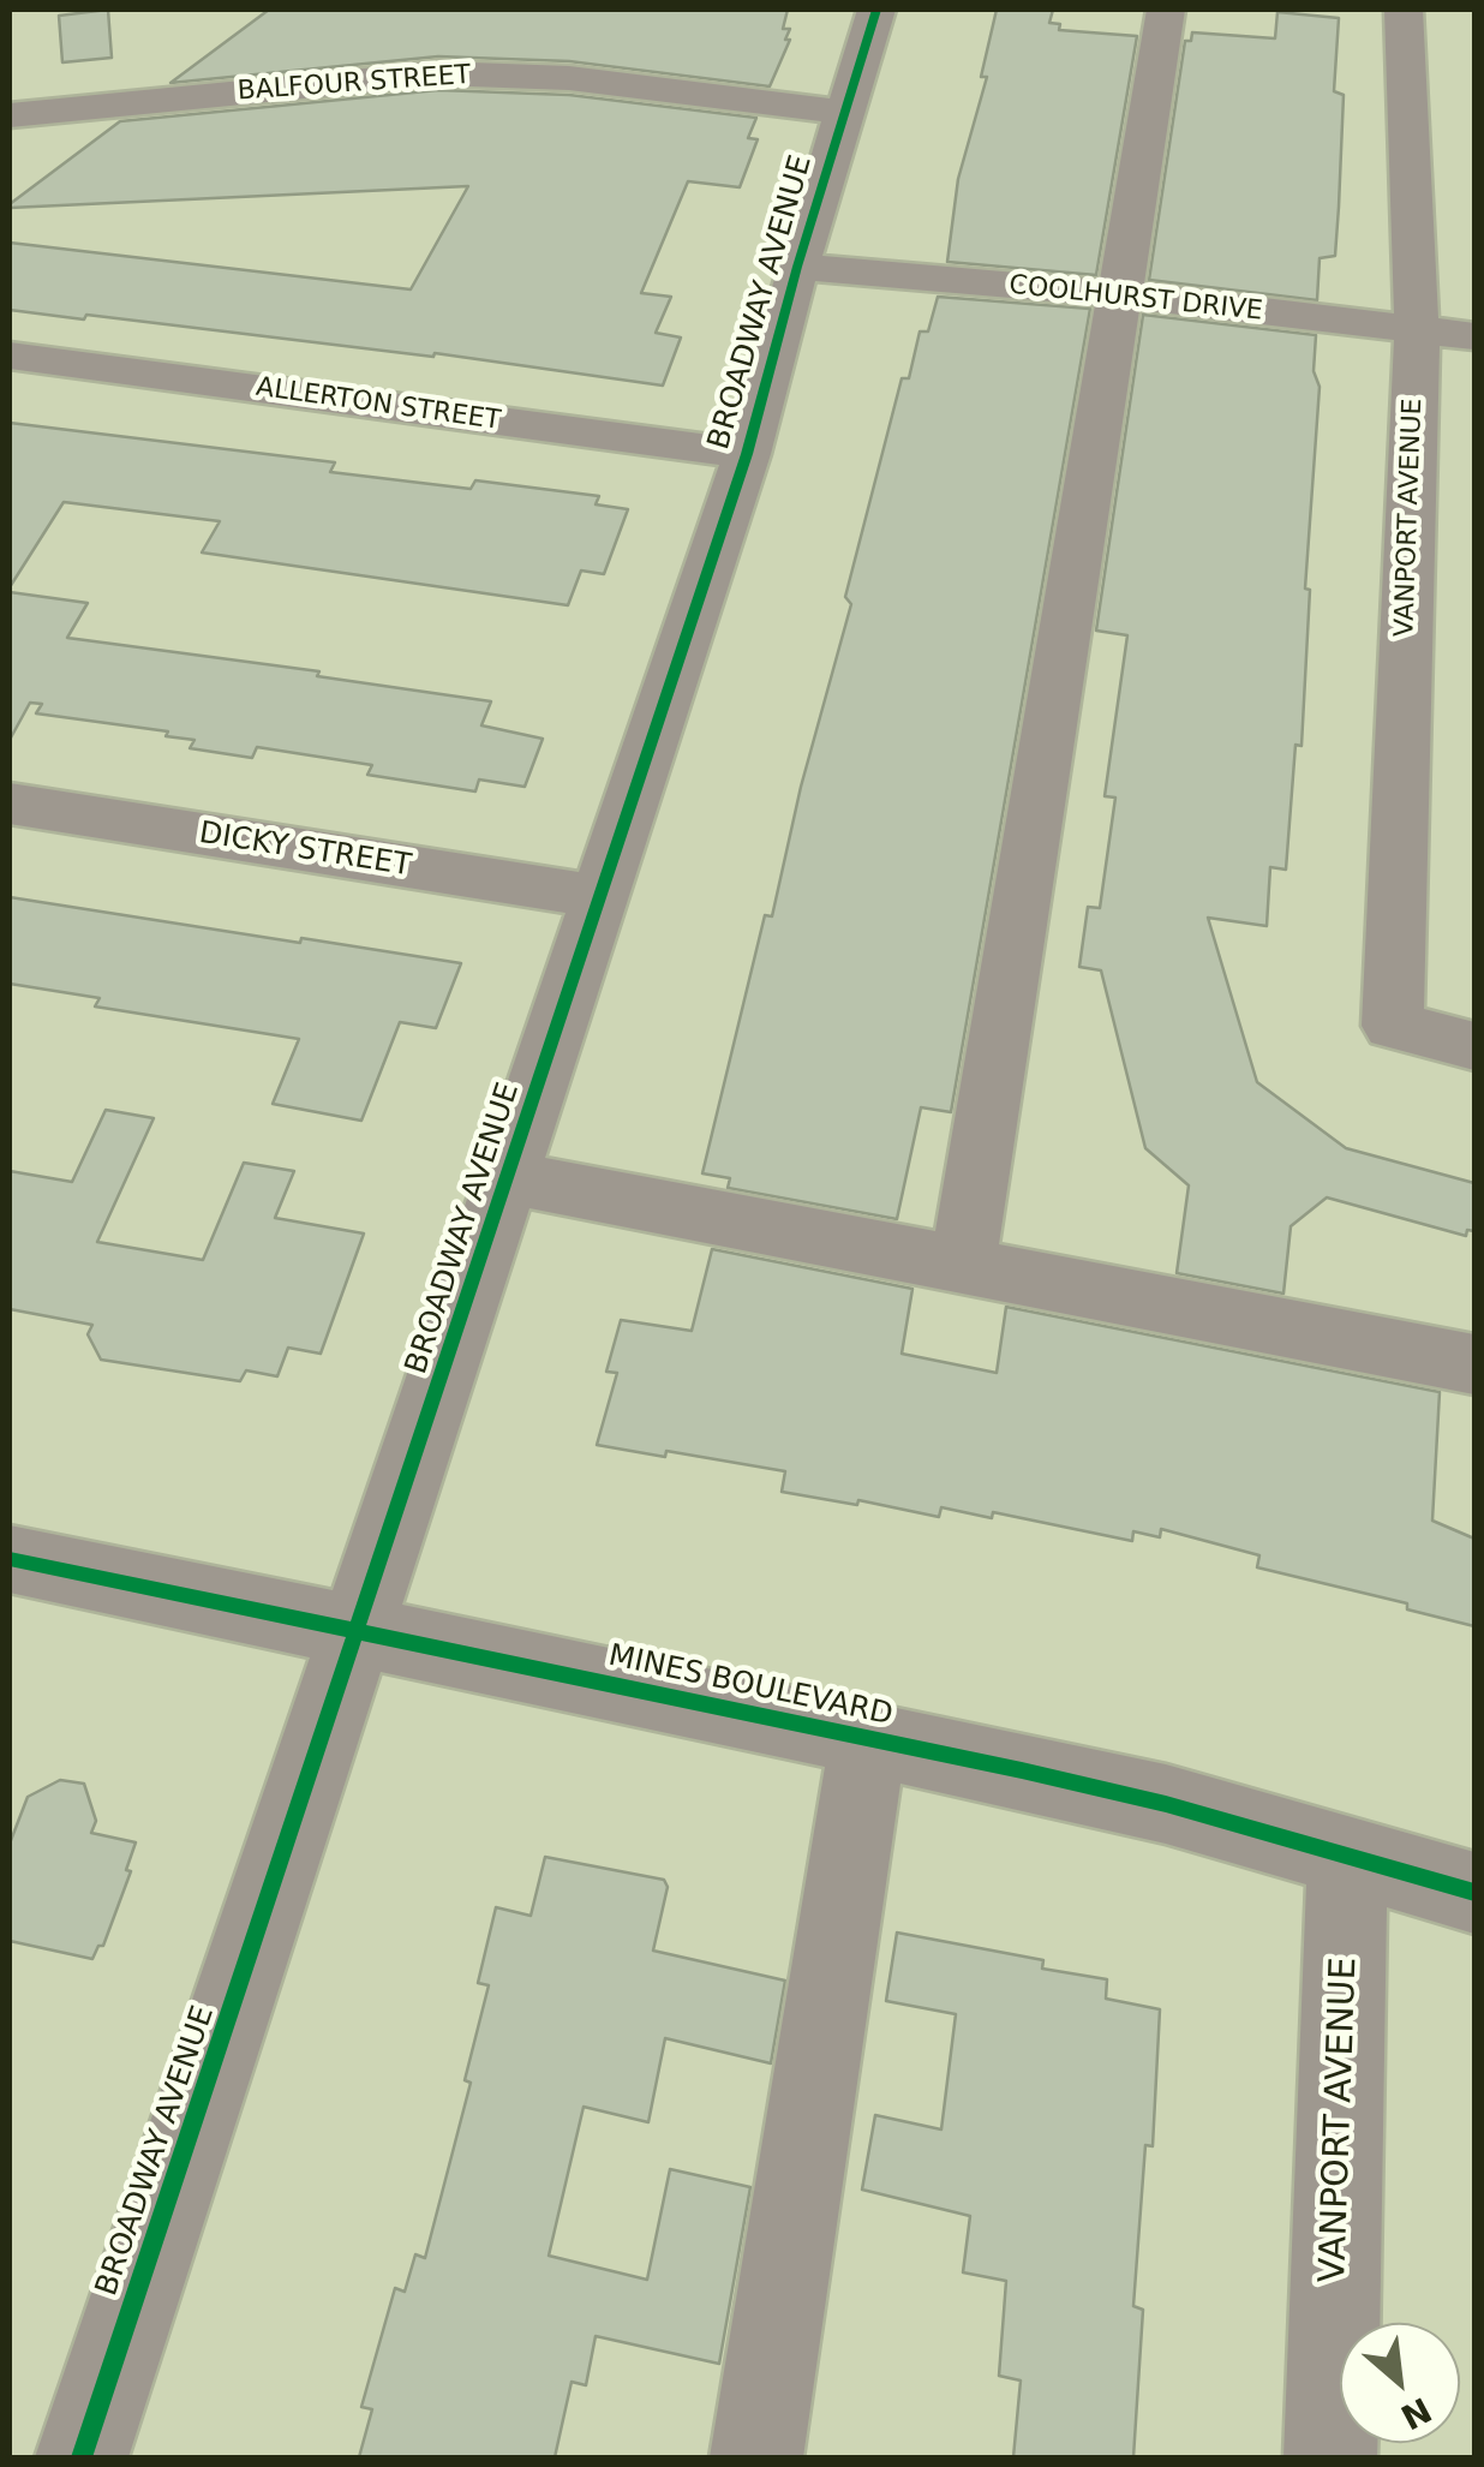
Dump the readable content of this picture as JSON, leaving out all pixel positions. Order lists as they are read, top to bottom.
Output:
{
  "streets": {
    "street": [
      "BALFOUR STREET",
      "COOLHURST DRIVE",
      "BROADWAY AVENUE",
      "ALLERTON STREET",
      "VANPORT AVENUE",
      "DICKY STREET",
      "MINES BOULEVARD"
    ]
  },
  "crossings": [
    ["BALFOUR STREET", "BROADWAY AVENUE"],
    ["COOLHURST DRIVE", "BROADWAY AVENUE"],
    ["COOLHURST DRIVE", "VANPORT AVENUE"],
    ["BROADWAY AVENUE", "ALLERTON STREET"],
    ["BROADWAY AVENUE", "DICKY STREET"],
    ["BROADWAY AVENUE", "MINES BOULEVARD"],
    ["VANPORT AVENUE", "MINES BOULEVARD"]
  ],
  "north": "bottom right"
}
